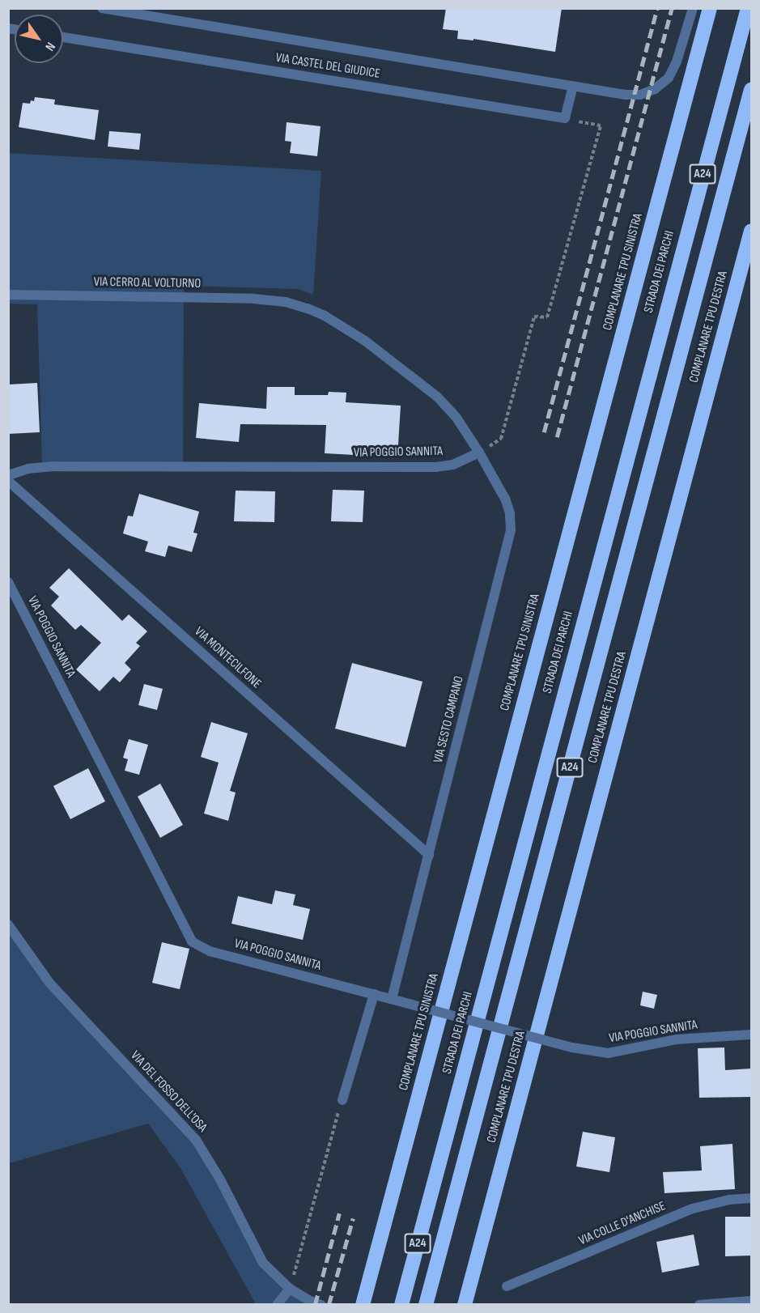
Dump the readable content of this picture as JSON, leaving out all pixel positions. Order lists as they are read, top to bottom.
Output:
{
  "streets": {
    "highway": [
      "A24",
      "COMPLANARE TPU SINISTRA",
      "STRADA DEI PARCHI",
      "COMPLANARE TPU DESTRA"
    ],
    "street": [
      "VIA CASTEL DEL GIUDICE",
      "VIA CERRO AL VOLTURNO",
      "VIA POGGIO SANNITA",
      "VIA MONTECILFONE",
      "VIA SESTO CAMPANO",
      "VIA DEL FOSSO DELL'OSA",
      "VIA COLLE D'ANCHISE"
    ]
  },
  "crossings": [
    ["VIA CERRO AL VOLTURNO", "VIA POGGIO SANNITA"],
    ["VIA CERRO AL VOLTURNO", "VIA SESTO CAMPANO"],
    ["VIA POGGIO SANNITA", "VIA SESTO CAMPANO"],
    ["VIA MONTECILFONE", "VIA SESTO CAMPANO"]
  ],
  "north": "bottom right"
}
